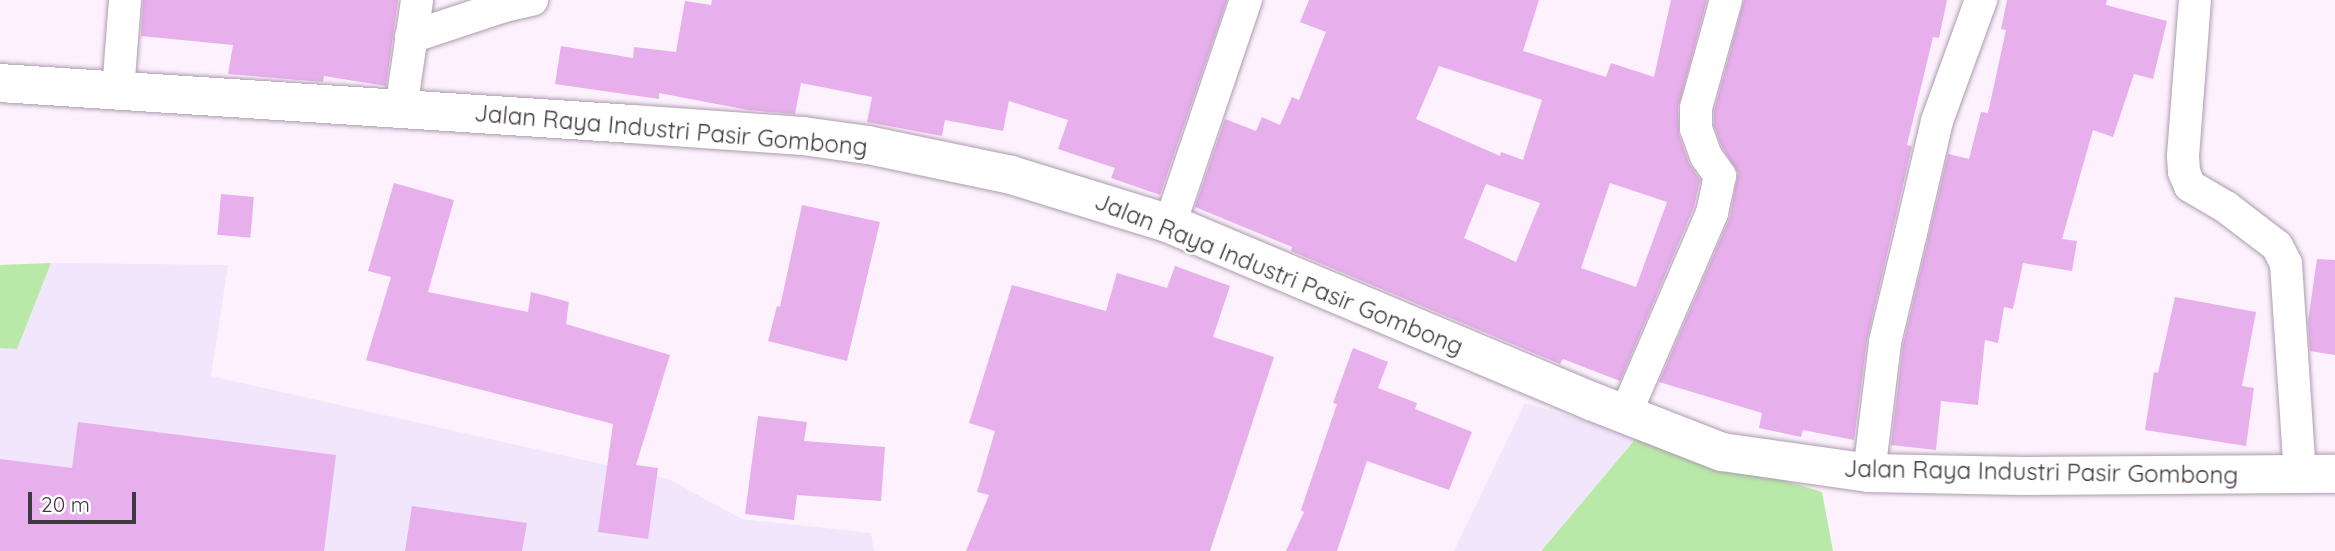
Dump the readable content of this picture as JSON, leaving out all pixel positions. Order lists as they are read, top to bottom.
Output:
{
  "streets": {
    "main road": ["Jalan Raya Industri Pasir Gombong"]
  },
  "scale_bar": "20 m"
}
